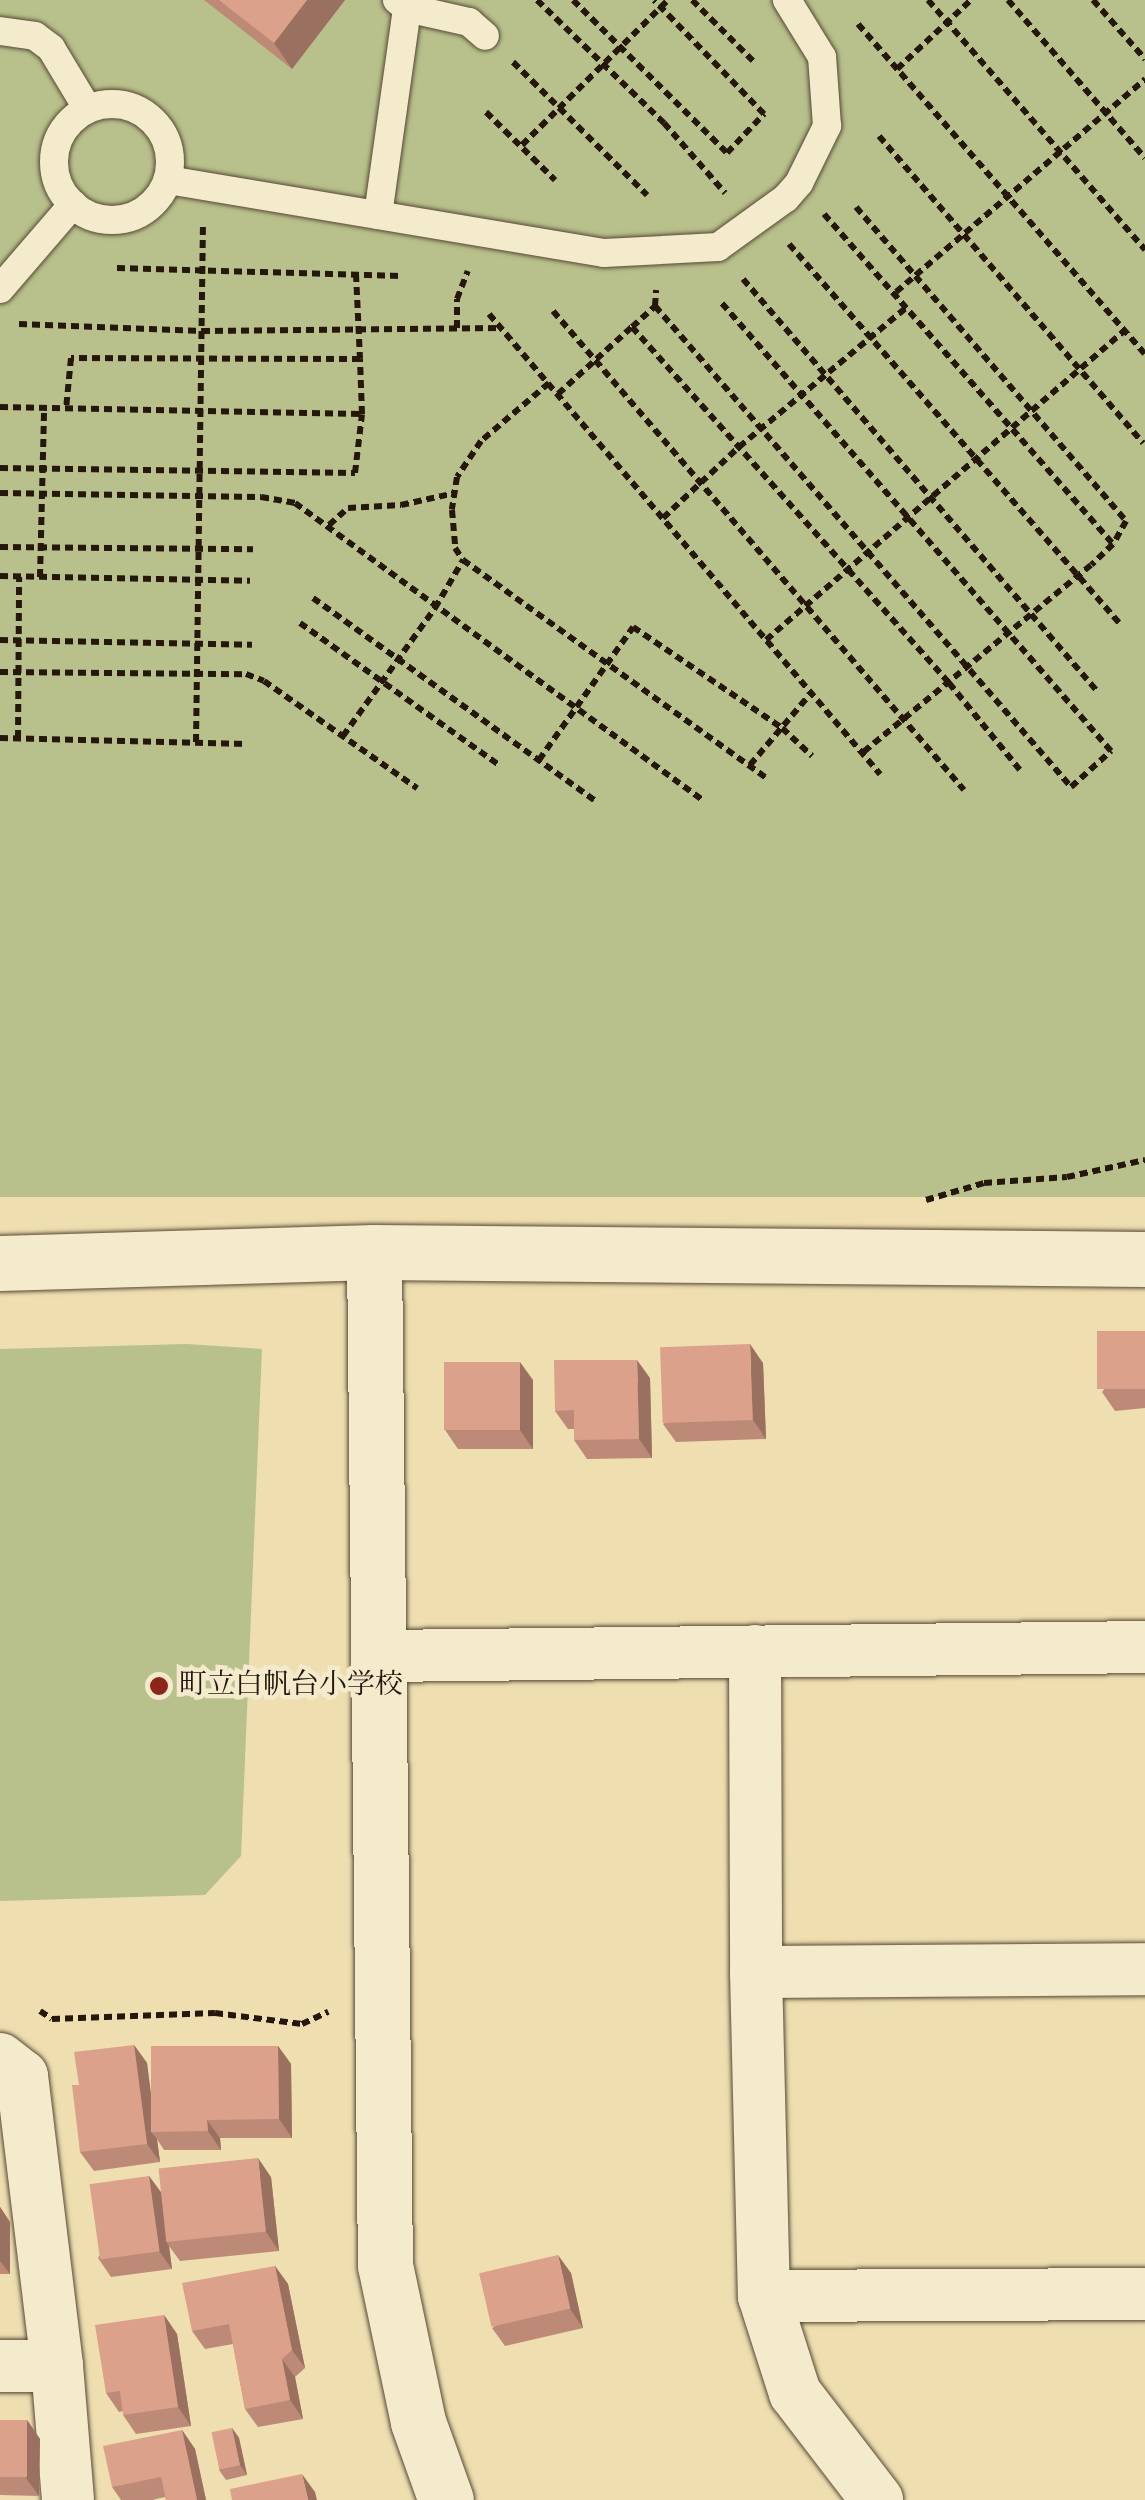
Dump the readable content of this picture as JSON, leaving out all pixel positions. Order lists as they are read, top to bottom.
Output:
{
  "places": ["町立白帆台小学校"]
}
